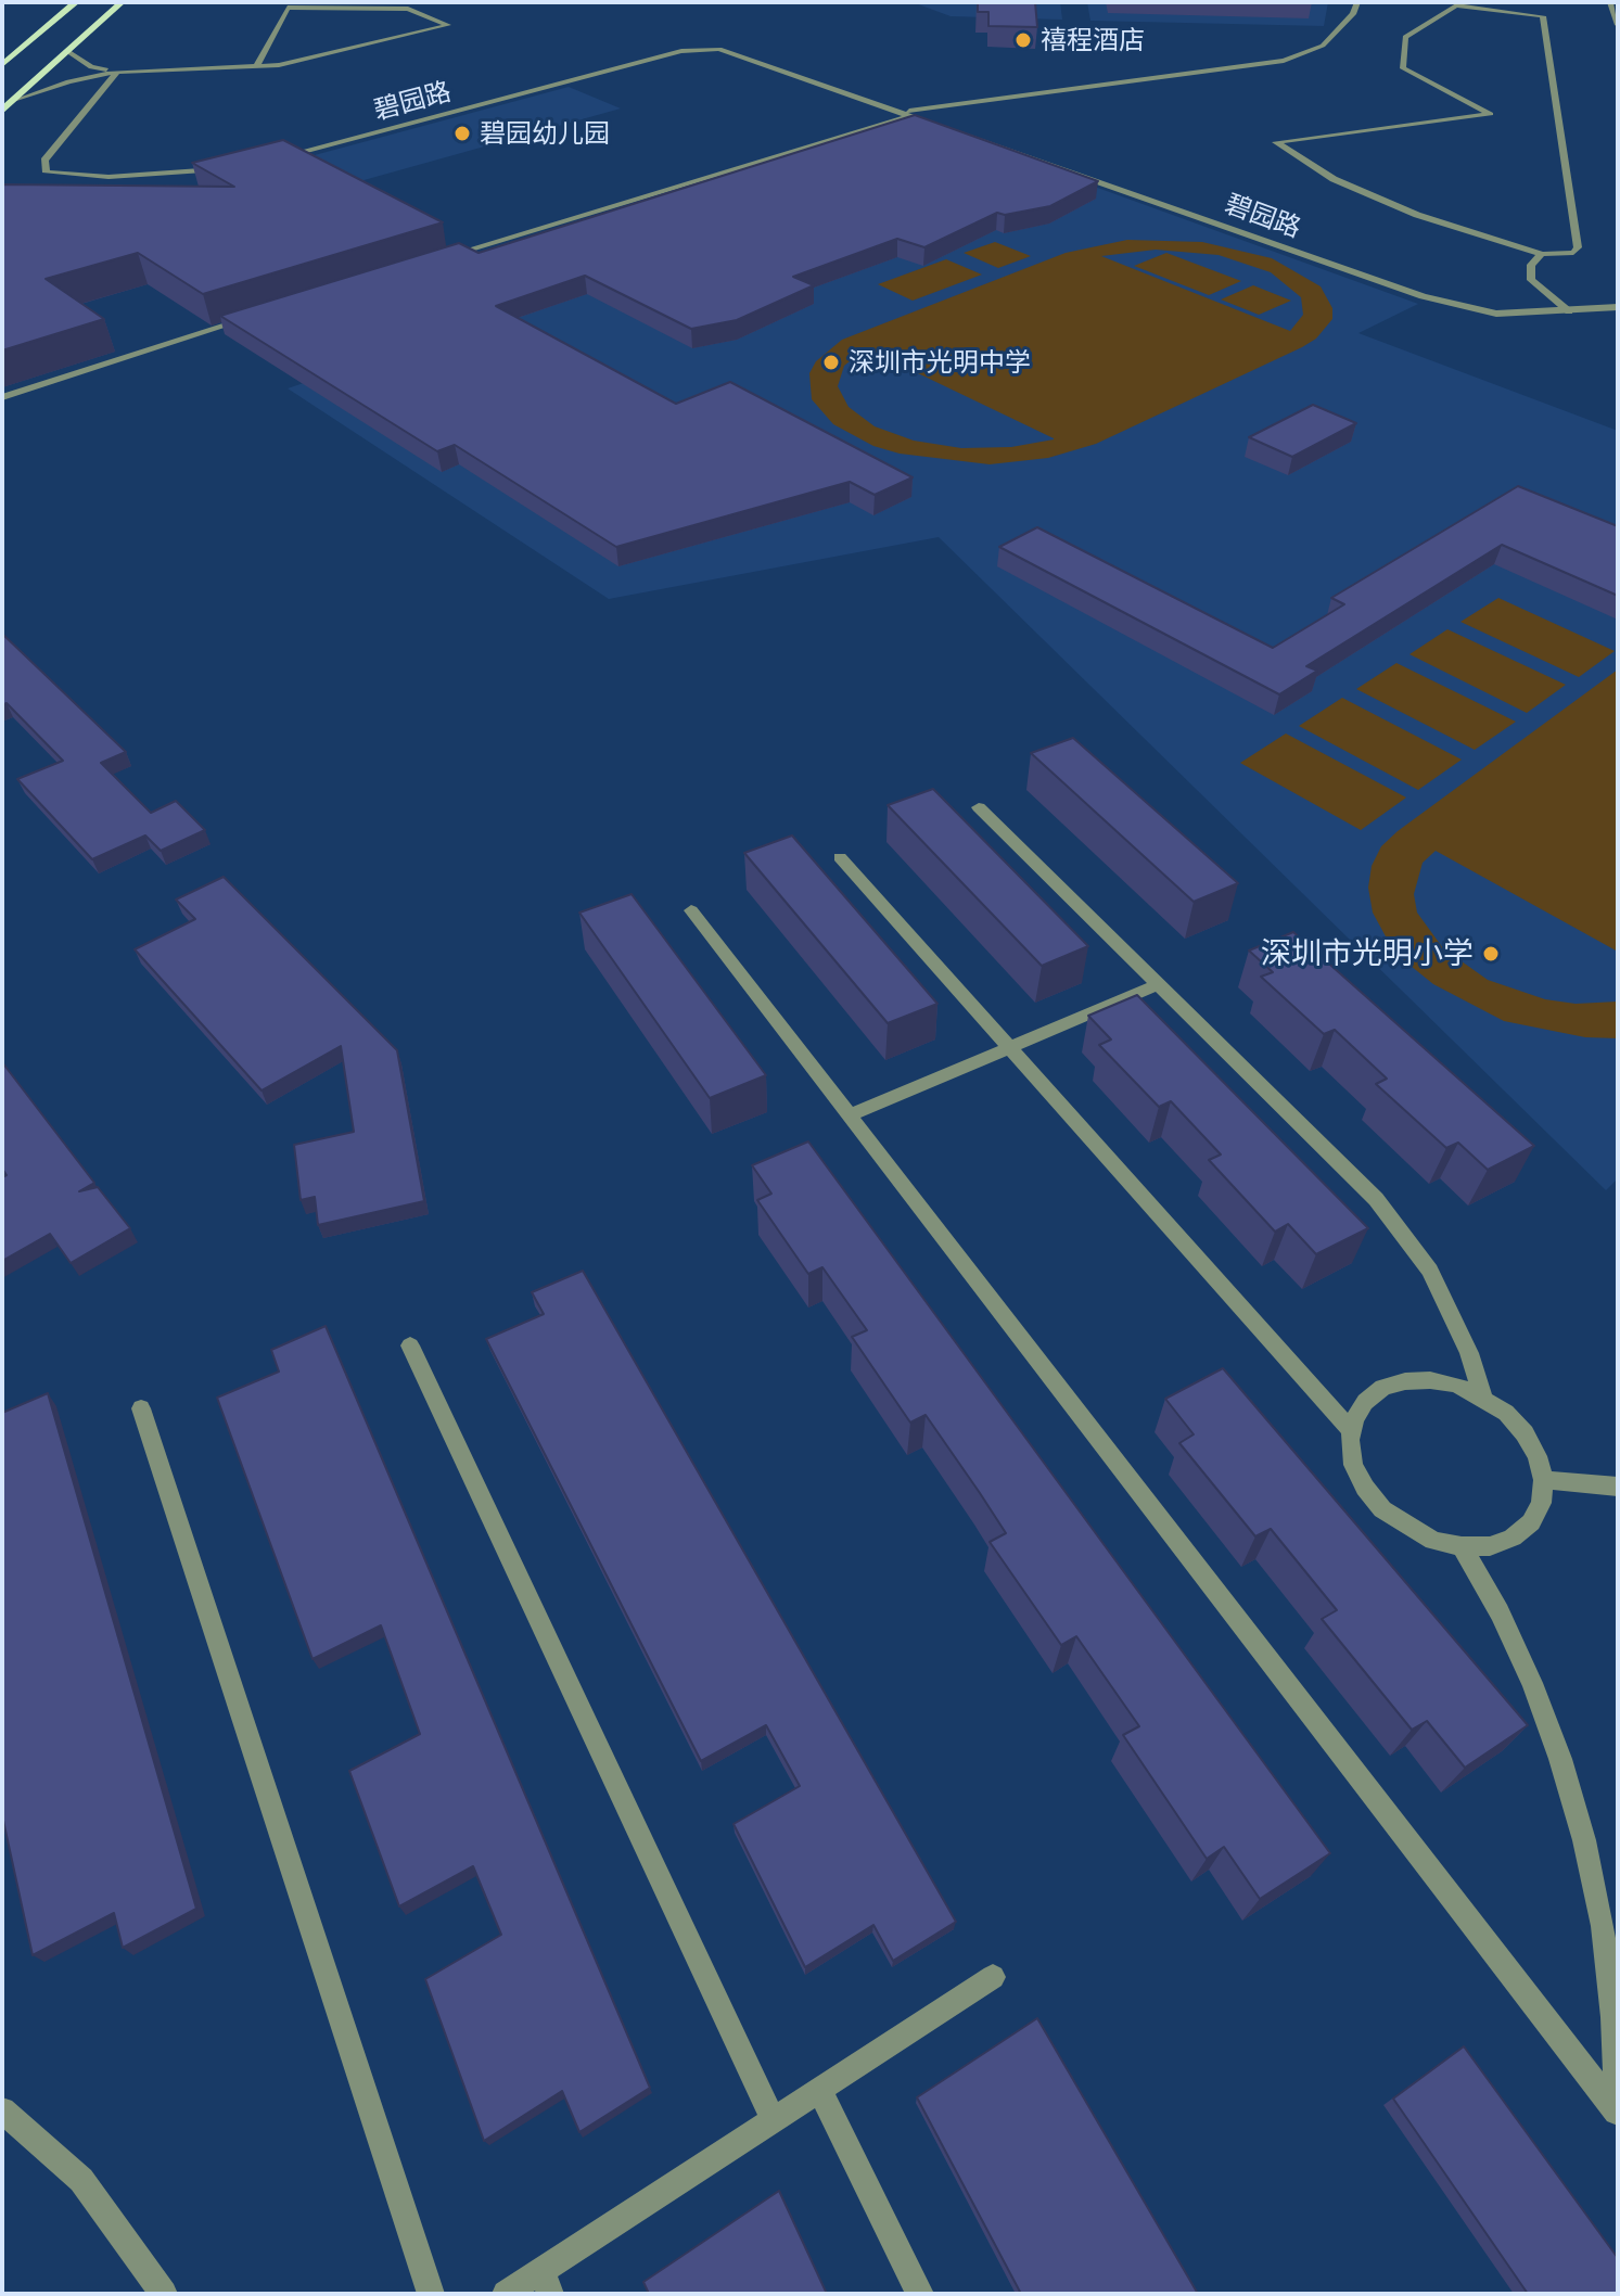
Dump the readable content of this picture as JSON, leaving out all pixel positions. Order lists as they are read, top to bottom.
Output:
{
  "streets": {
    "street": ["碧园路"]
  },
  "places": [
    "禧程酒店",
    "碧园幼儿园",
    "深圳市光明中学",
    "深圳市光明小学"
  ]
}
